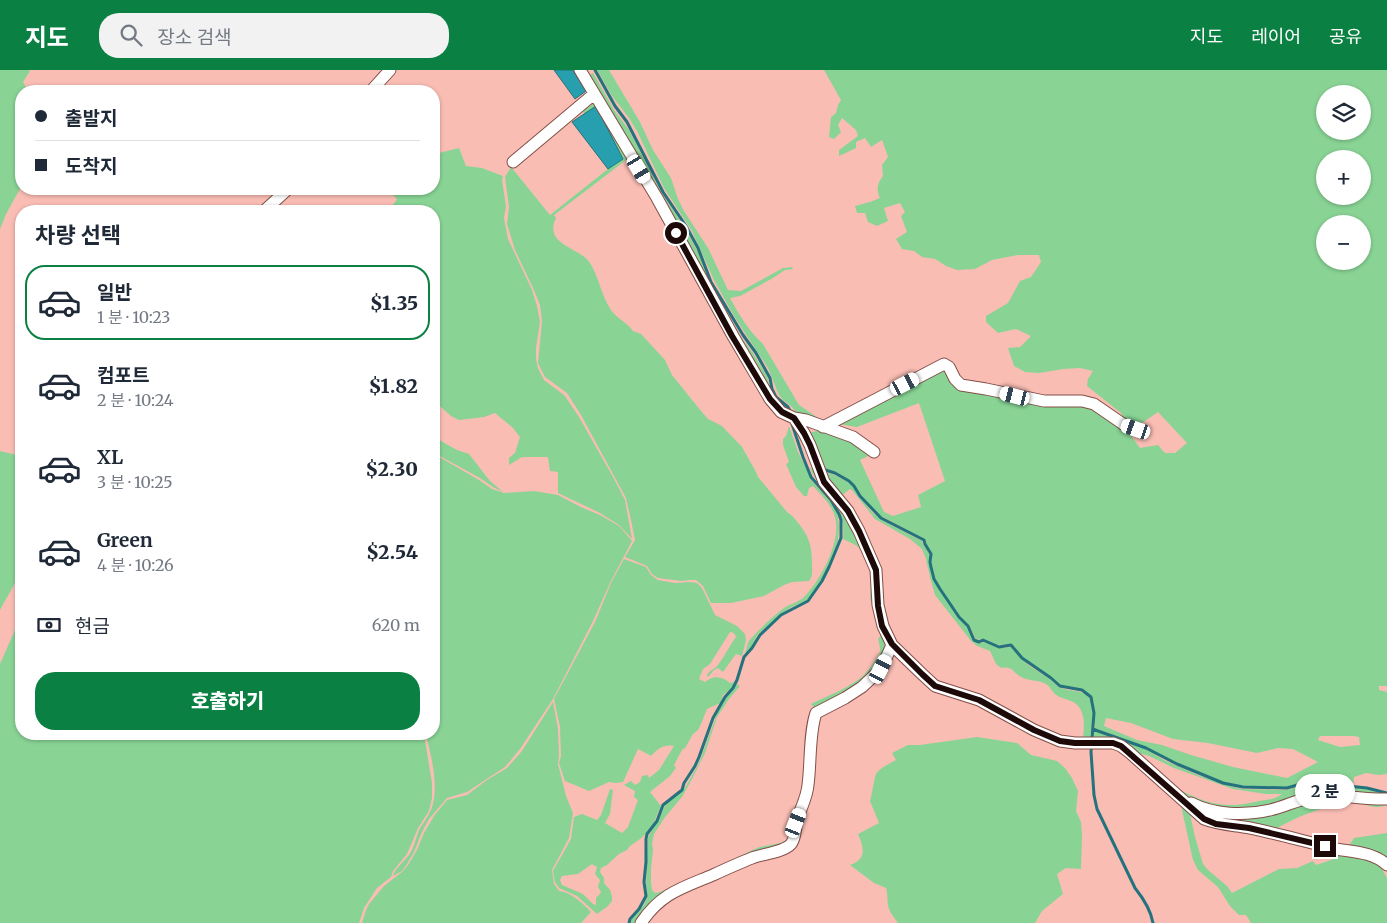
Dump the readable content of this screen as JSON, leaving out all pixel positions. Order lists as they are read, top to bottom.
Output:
{
  "page": {
    "header": "지도",
    "search": "장소 검색",
    "nav": ["지도", "레이어", "공유"],
    "map_buttons": ["+", "−"],
    "banner": ["출발지", "도착지"],
    "heading": "차량 선택",
    "list": [
      {
        "name": "일반",
        "note": "1 분 · 10:23",
        "value": "$1.35"
      },
      {
        "name": "컴포트",
        "note": "2 분 · 10:24",
        "value": "$1.82"
      },
      {
        "name": "XL",
        "note": "3 분 · 10:25",
        "value": "$2.30"
      },
      {
        "name": "Green",
        "note": "4 분 · 10:26",
        "value": "$2.54"
      }
    ],
    "pay": ["현금", "620 m"],
    "buttons": "호출하기",
    "bubble": "2 분"
  }
}
